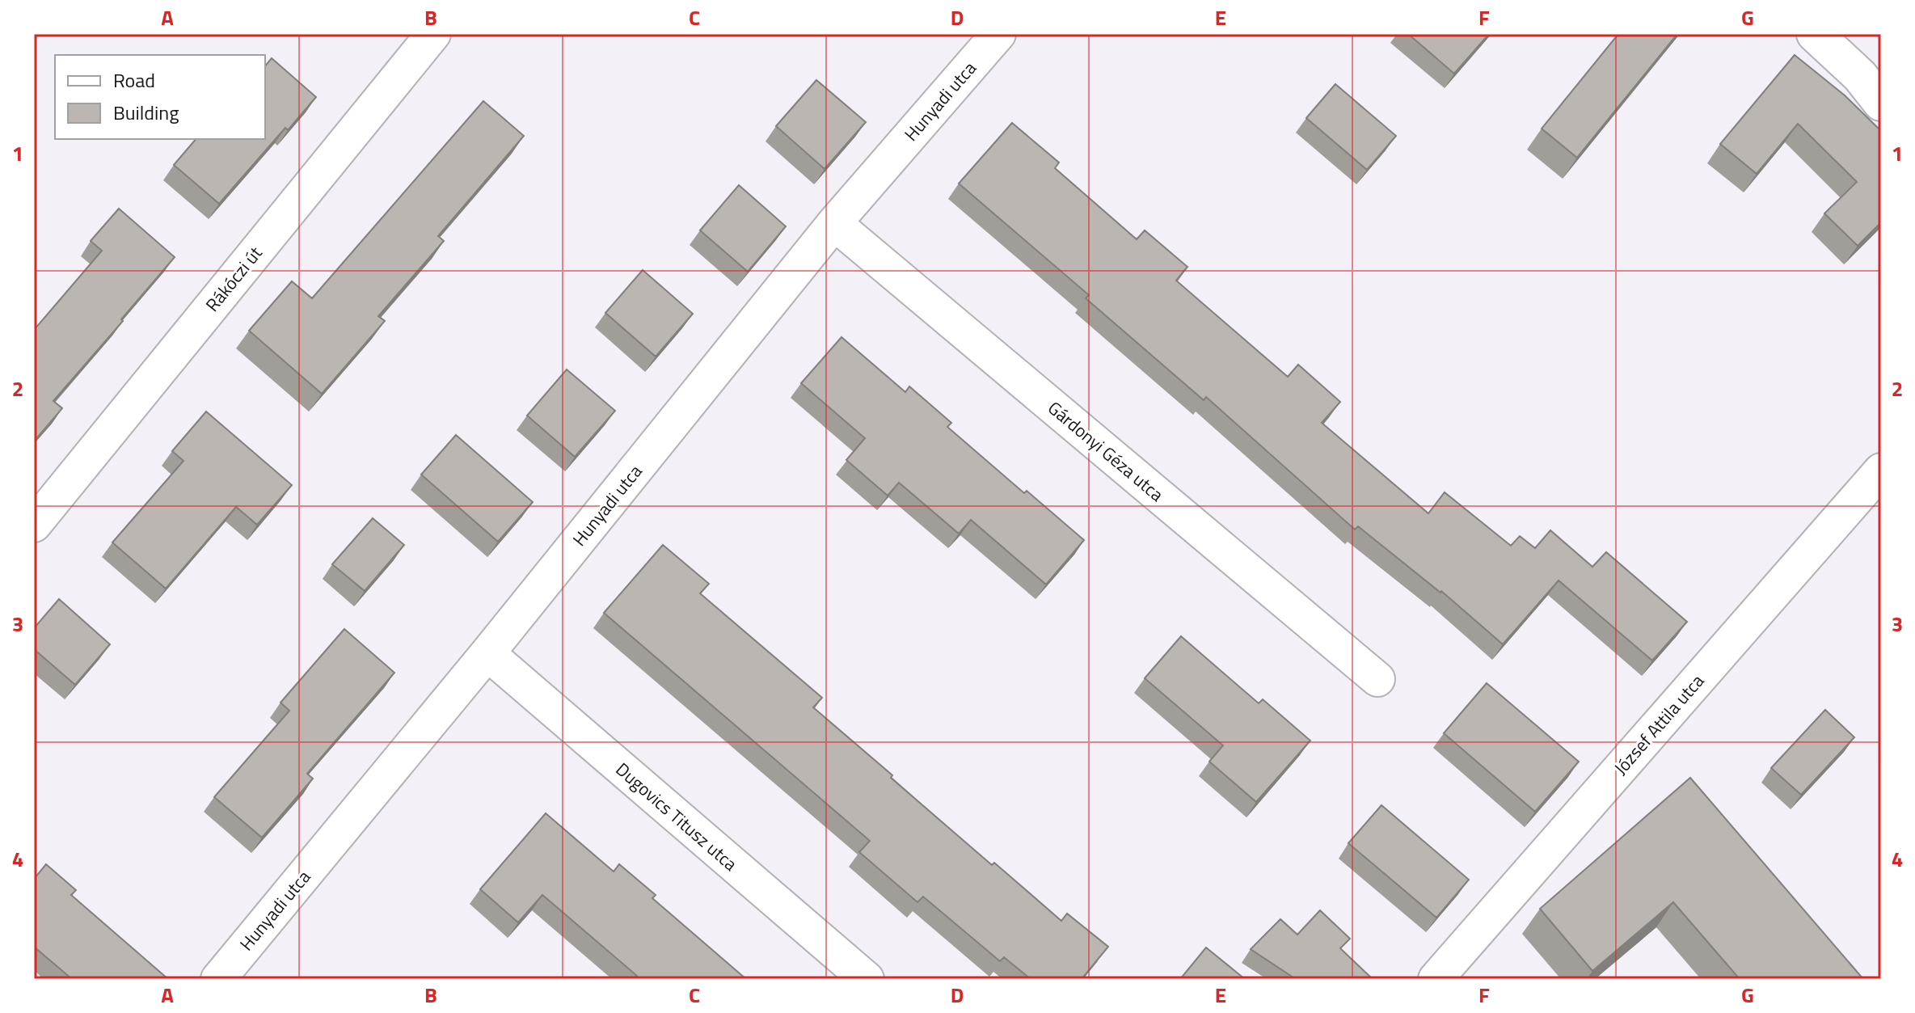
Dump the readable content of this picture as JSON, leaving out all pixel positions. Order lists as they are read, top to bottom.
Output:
{
  "streets": {
    "street": [
      "Hunyadi utca",
      "Rákóczi út",
      "Gárdonyi Géza utca",
      "József Attila utca",
      "Dugovics Titusz utca"
    ]
  },
  "crossings": [
    ["Hunyadi utca", "Gárdonyi Géza utca"],
    ["Hunyadi utca", "Dugovics Titusz utca"]
  ],
  "legend": ["Road", "Building"],
  "grid": {
    "columns": [
      "A",
      "B",
      "C",
      "D",
      "E",
      "F",
      "G"
    ],
    "rows": [
      "1",
      "2",
      "3",
      "4"
    ]
  }
}
